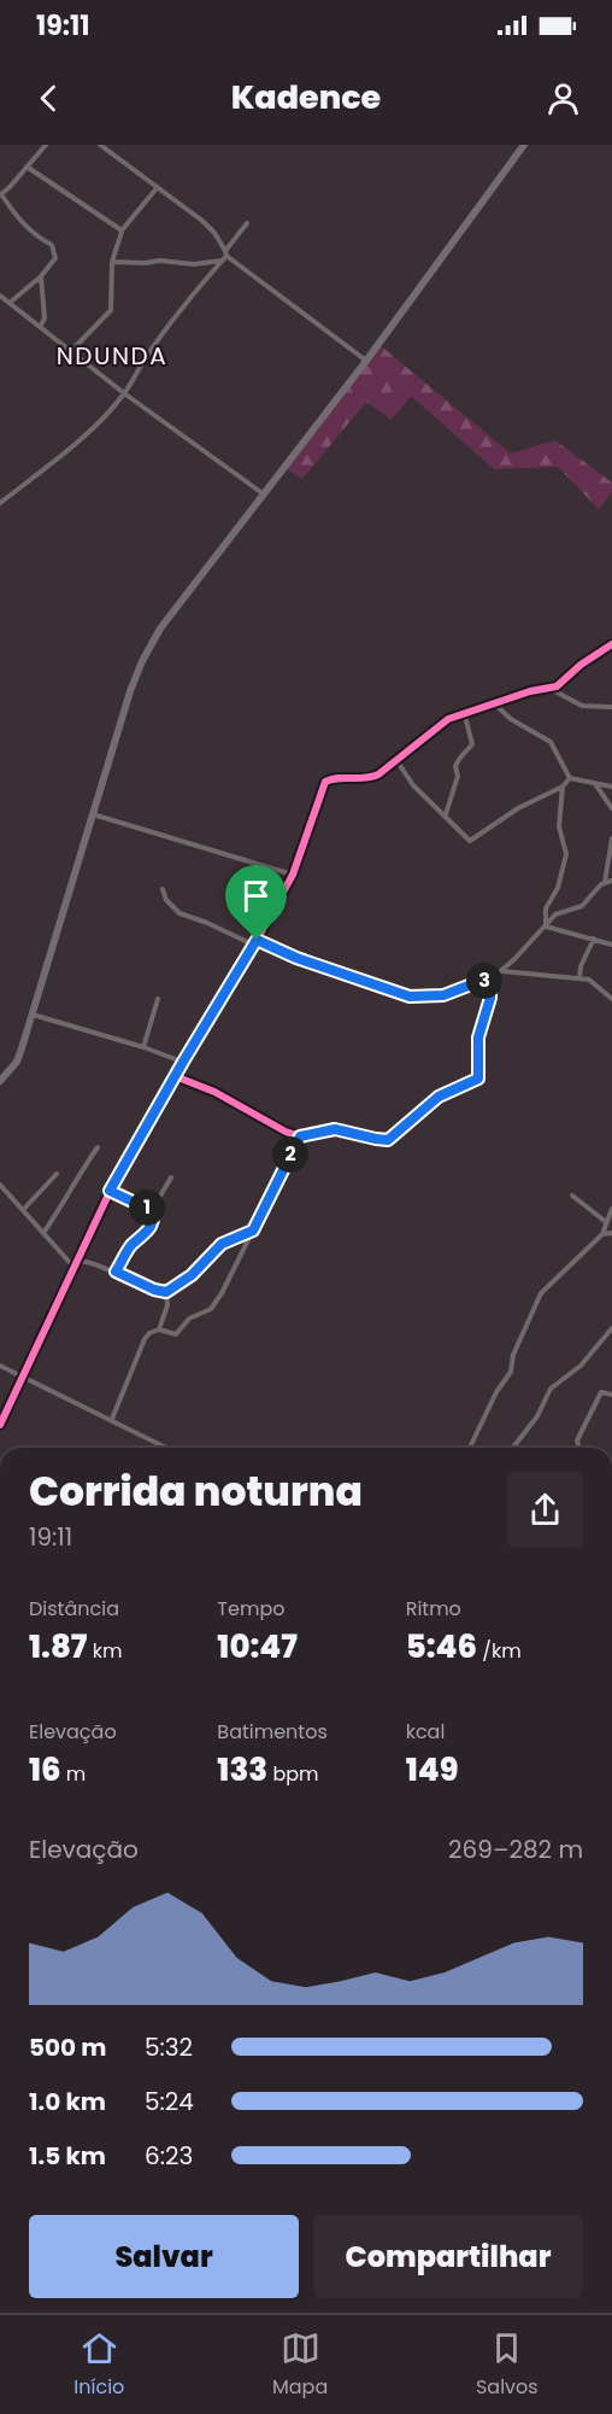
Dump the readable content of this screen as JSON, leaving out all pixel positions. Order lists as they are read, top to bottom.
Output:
{
  "districts": ["NDUNDA"],
  "page": {
    "status": "19:11",
    "header": "Kadence",
    "pins": ["3", "2", "1"],
    "heading": ["Corrida noturna", "19:11"],
    "stats": [
      ["Distância", "1.87 km"],
      ["Tempo", "10:47"],
      ["Ritmo", "5:46 /km"],
      ["Elevação", "16 m"],
      ["Batimentos", "133 bpm"],
      ["kcal", "149"]
    ],
    "chart": ["Elevação", "269–282 m"],
    "list": [
      {
        "name": "500 m",
        "note": "5:32"
      },
      {
        "name": "1.0 km",
        "note": "5:24"
      },
      {
        "name": "1.5 km",
        "note": "6:23"
      }
    ],
    "buttons": ["Salvar", "Compartilhar"],
    "tabs": ["Início", "Mapa", "Salvos"]
  }
}
